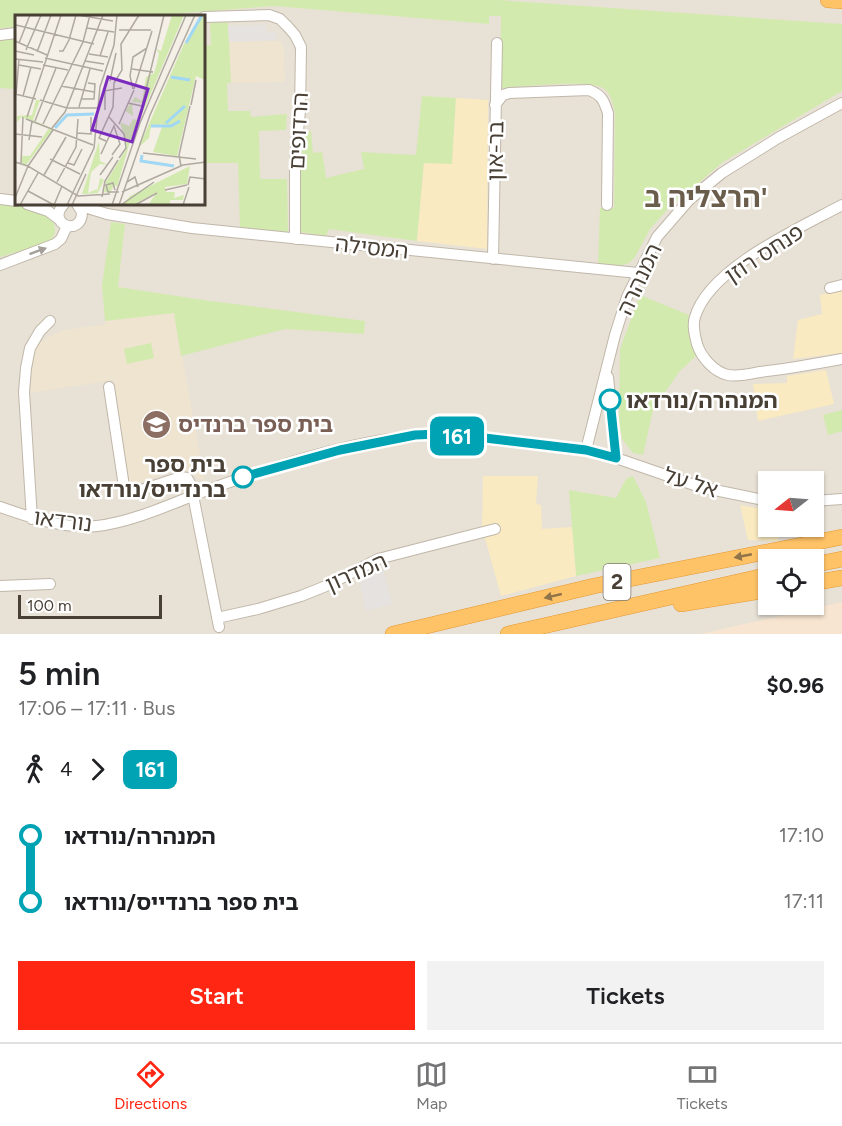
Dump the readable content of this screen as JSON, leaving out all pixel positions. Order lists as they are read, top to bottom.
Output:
{
  "streets": {
    "highway": ["2"],
    "street": [
      "הרדופים",
      "בר-און",
      "המסילה",
      "פנחס רוזן",
      "המנהרה",
      "אל על",
      "נורדאו",
      "המדרון"
    ]
  },
  "crossings": [
    ["הרדופים", "המסילה"],
    ["בר-און", "המסילה"],
    ["המסילה", "המנהרה"],
    ["המנהרה", "אל על"],
    ["המנהרה", "נורדאו"],
    ["אל על", "נורדאו"],
    ["נורדאו", "המדרון"]
  ],
  "districts": ["הרצליה ב'"],
  "places": {
    "other": ["המנהרה/נורדאו", "בית ספר ברנדייס/נורדאו"],
    "school or university": ["בית ספר ברנדיס"]
  },
  "lines": ["bus line 161"],
  "scale_bar": "100 m",
  "north": "left",
  "page": {
    "on_map": "161",
    "scale": "100 m",
    "heading": ["5 min", "17:06 – 17:11 · Bus", "$0.96"],
    "legs": ["4", "161"],
    "list": [
      {
        "name": "המנהרה/נורדאו",
        "value": "17:10"
      },
      {
        "name": "בית ספר ברנדייס/נורדאו",
        "value": "17:11"
      }
    ],
    "buttons": ["Start", "Tickets"],
    "tabs": ["Directions", "Map", "Tickets"]
  }
}
